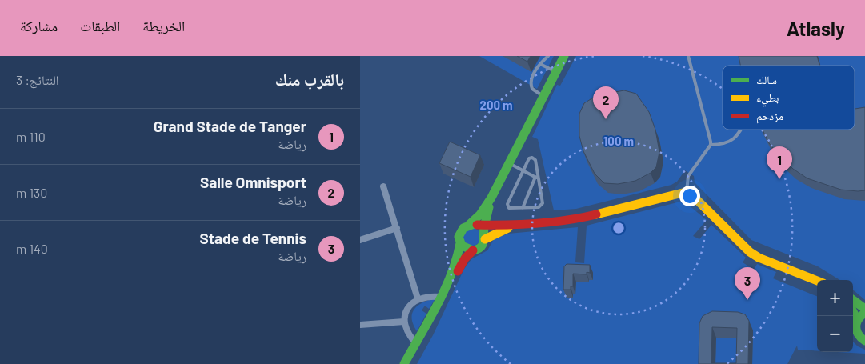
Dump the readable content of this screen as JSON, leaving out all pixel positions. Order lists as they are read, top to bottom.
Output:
{
  "legend": ["سالك", "بطيء", "مزدحم"],
  "page": {
    "header": "Atlasly",
    "nav": ["الخريطة", "الطبقات", "مشاركة"],
    "heading": ["بالقرب منك", "النتائج: 3"],
    "pins": ["2", "1", "3"],
    "list": [
      {
        "mark": "1",
        "name": "Grand Stade de Tanger",
        "note": "رياضة",
        "value": "110 m"
      },
      {
        "mark": "2",
        "name": "Salle Omnisport",
        "note": "رياضة",
        "value": "130 m"
      },
      {
        "mark": "3",
        "name": "Stade de Tennis",
        "note": "رياضة",
        "value": "140 m"
      }
    ],
    "map_buttons": ["+", "−"]
  },
  "rings": ["200 m", "100 m"]
}
